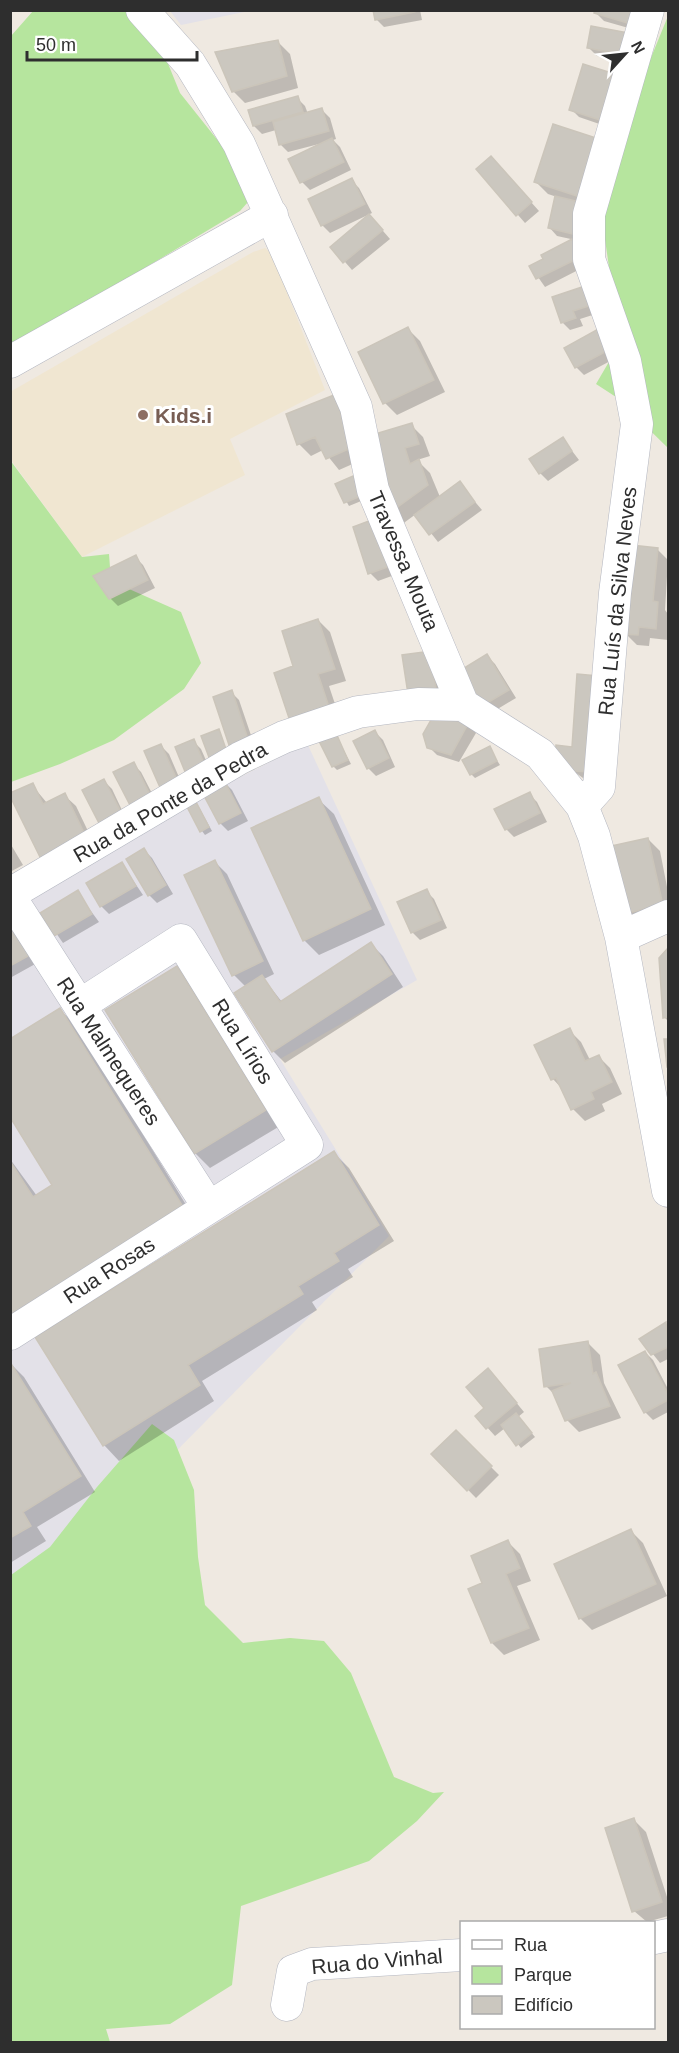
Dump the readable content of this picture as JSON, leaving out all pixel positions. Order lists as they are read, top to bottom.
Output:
{
  "streets": {
    "street": [
      "Travessa Mouta",
      "Rua Luís da Silva Neves",
      "Rua da Ponte da Pedra",
      "Rua Lírios",
      "Rua Malmequeres",
      "Rua Rosas",
      "Rua do Vinhal"
    ]
  },
  "crossings": [
    ["Travessa Mouta", "Rua da Ponte da Pedra"],
    ["Rua da Ponte da Pedra", "Rua Malmequeres"],
    ["Rua Lírios", "Rua Malmequeres"],
    ["Rua Lírios", "Rua Rosas"],
    ["Rua Malmequeres", "Rua Rosas"]
  ],
  "places": ["Kids.i"],
  "legend": ["Rua", "Parque", "Edifício"],
  "scale_bar": "50 m",
  "north": "top right"
}
